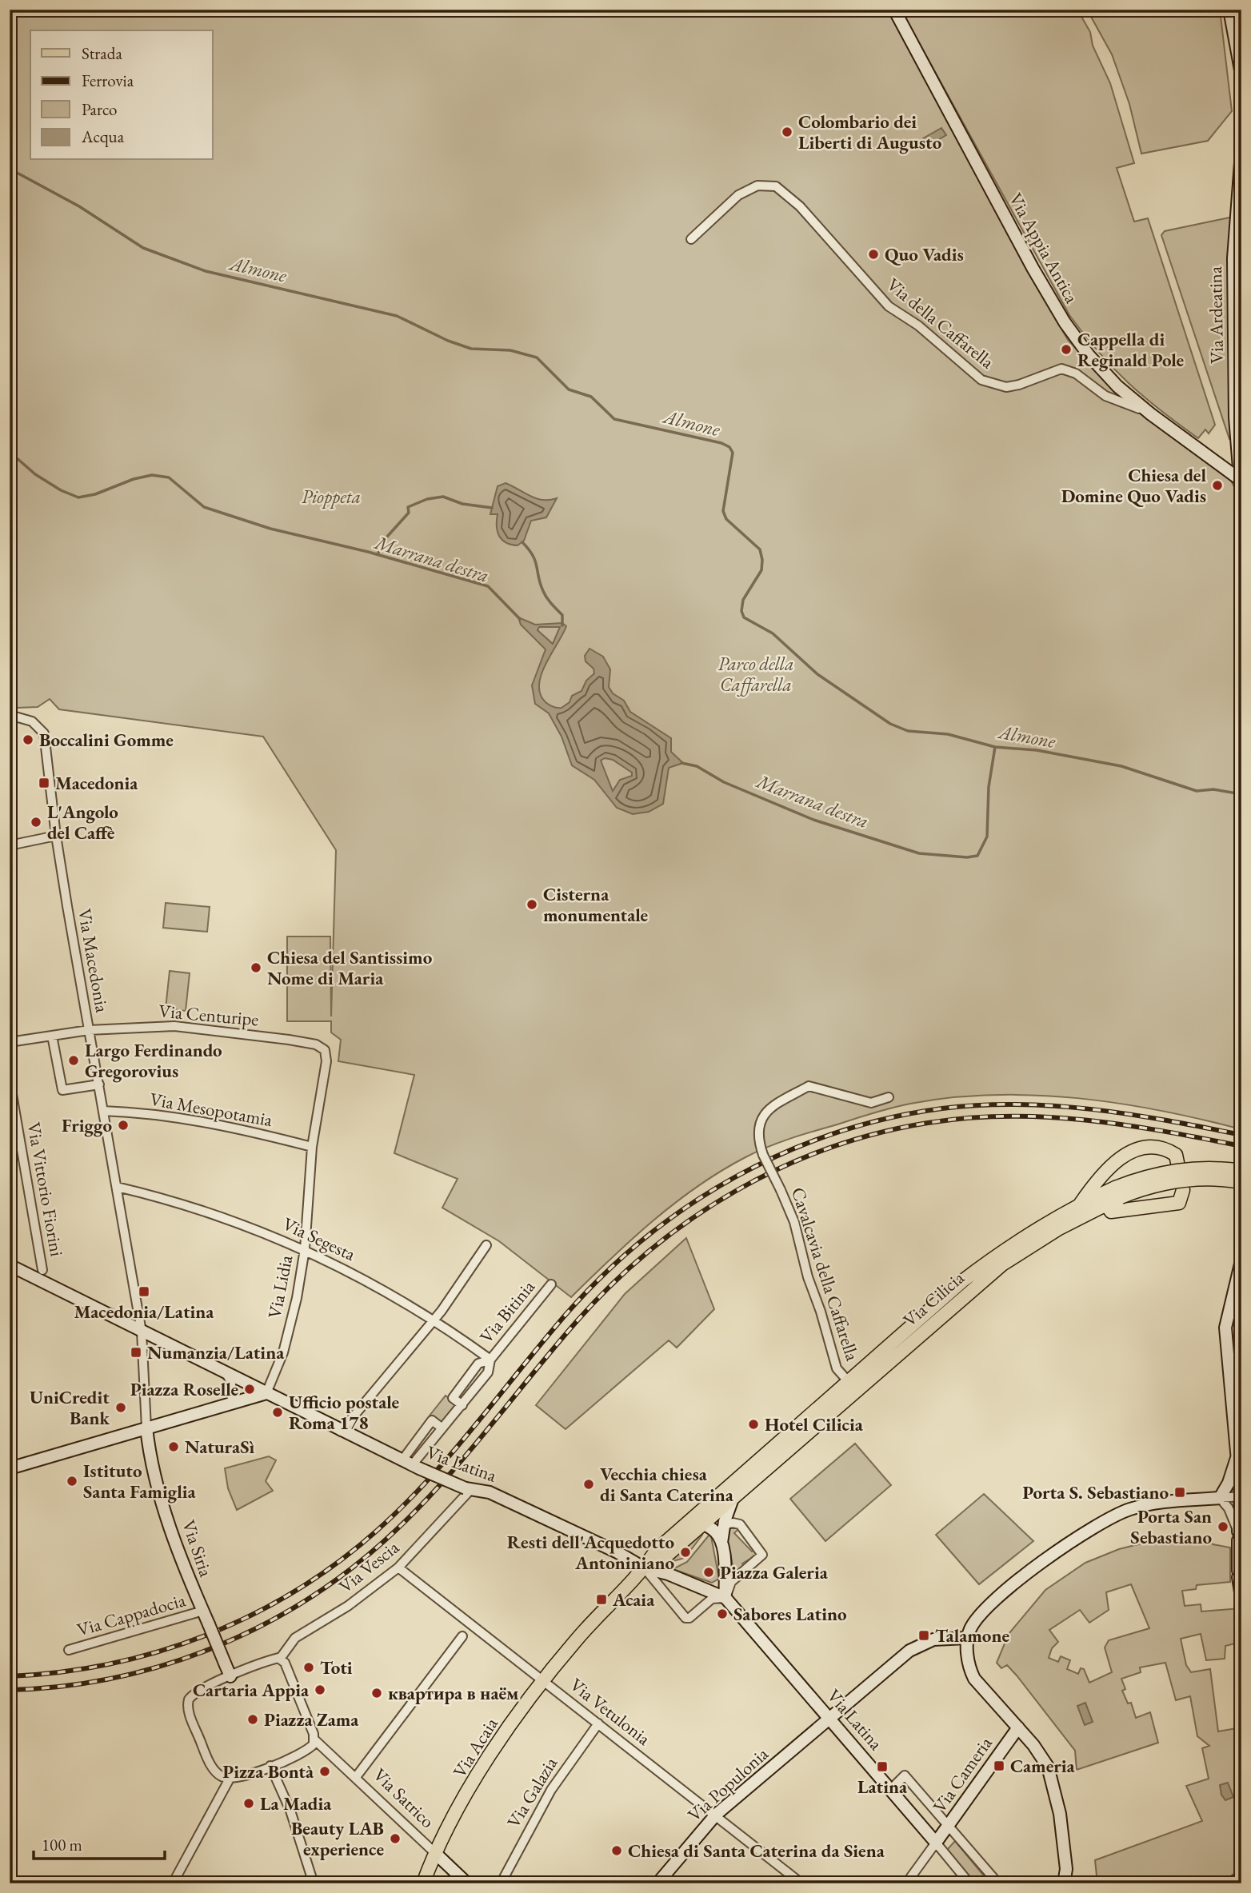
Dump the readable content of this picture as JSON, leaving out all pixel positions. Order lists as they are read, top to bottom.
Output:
{
  "streets": {
    "main road": ["Via Cilicia", "Via Acaia"],
    "street": [
      "Via Appia Antica",
      "Via Ardeatina",
      "Via della Caffarella",
      "Via Macedonia",
      "Via Centuripe",
      "Via Mesopotamia",
      "Via Vittorio Fiorini",
      "Via Segesta",
      "Cavalcavia della Caffarella",
      "Via Lidia",
      "Via Bitinia",
      "Via Latina",
      "Via Siria",
      "Via Vescia",
      "Via Cappadocia",
      "Via Vetulonia",
      "Via Cameria",
      "Via Populonia",
      "Via Galazia",
      "Via Satrico"
    ]
  },
  "crossings": [
    ["Via Appia Antica", "Via Ardeatina"],
    ["Via Appia Antica", "Via della Caffarella"],
    ["Via Macedonia", "Via Centuripe"],
    ["Via Macedonia", "Via Mesopotamia"],
    ["Via Macedonia", "Via Segesta"],
    ["Via Macedonia", "Via Siria"],
    ["Via Centuripe", "Via Lidia"],
    ["Via Mesopotamia", "Via Lidia"],
    ["Via Segesta", "Via Lidia"],
    ["Via Segesta", "Via Bitinia"],
    ["Cavalcavia della Caffarella", "Via Cilicia"],
    ["Via Lidia", "Via Latina"],
    ["Via Bitinia", "Via Latina"],
    ["Via Latina", "Via Vescia"],
    ["Via Latina", "Via Acaia"],
    ["Via Latina", "Via Cameria"],
    ["Via Latina", "Via Populonia"],
    ["Via Siria", "Via Vescia"],
    ["Via Siria", "Via Cappadocia"],
    ["Via Siria", "Via Satrico"],
    ["Via Vescia", "Via Vetulonia"],
    ["Via Vescia", "Via Satrico"],
    ["Via Vetulonia", "Via Acaia"],
    ["Via Vetulonia", "Via Populonia"],
    ["Via Vetulonia", "Via Galazia"],
    ["Via Acaia", "Via Satrico"]
  ],
  "water": ["Almone", "Marrana destra"],
  "parks": ["Pioppeta", "Parco della Caffarella"],
  "places": {
    "other": [
      "Colombario dei Liberti di Augusto",
      "Quo Vadis",
      "Cappella di Reginald Pole",
      "Chiesa del Domine Quo Vadis",
      "Boccalini Gomme",
      "L'Angolo del Caffè",
      "Cisterna monumentale",
      "Chiesa del Santissimo Nome di Maria",
      "Largo Ferdinando Gregorovius",
      "Friggo",
      "Piazza Roselle",
      "UniCredit Bank",
      "Ufficio postale Roma 178",
      "Hotel Cilicia",
      "NaturaSì",
      "Istituto Santa Famiglia",
      "Vecchia chiesa di Santa Caterina",
      "Porta San Sebastiano",
      "Resti dell'Acquedotto Antoniniano",
      "Piazza Galeria",
      "Sabores Latino",
      "Toti",
      "Cartaria Appia",
      "квартира в наём",
      "Piazza Zama",
      "Pizza Bontà",
      "La Madia",
      "Beauty LAB experience",
      "Chiesa di Santa Caterina da Siena"
    ],
    "transit": [
      "Macedonia",
      "Macedonia/Latina",
      "Numanzia/Latina",
      "Porta S. Sebastiano",
      "Acaia",
      "Talamone",
      "Cameria",
      "Latina"
    ]
  },
  "legend": [
    "Strada",
    "Ferrovia",
    "Parco",
    "Acqua"
  ],
  "scale_bar": "100 m"
}
